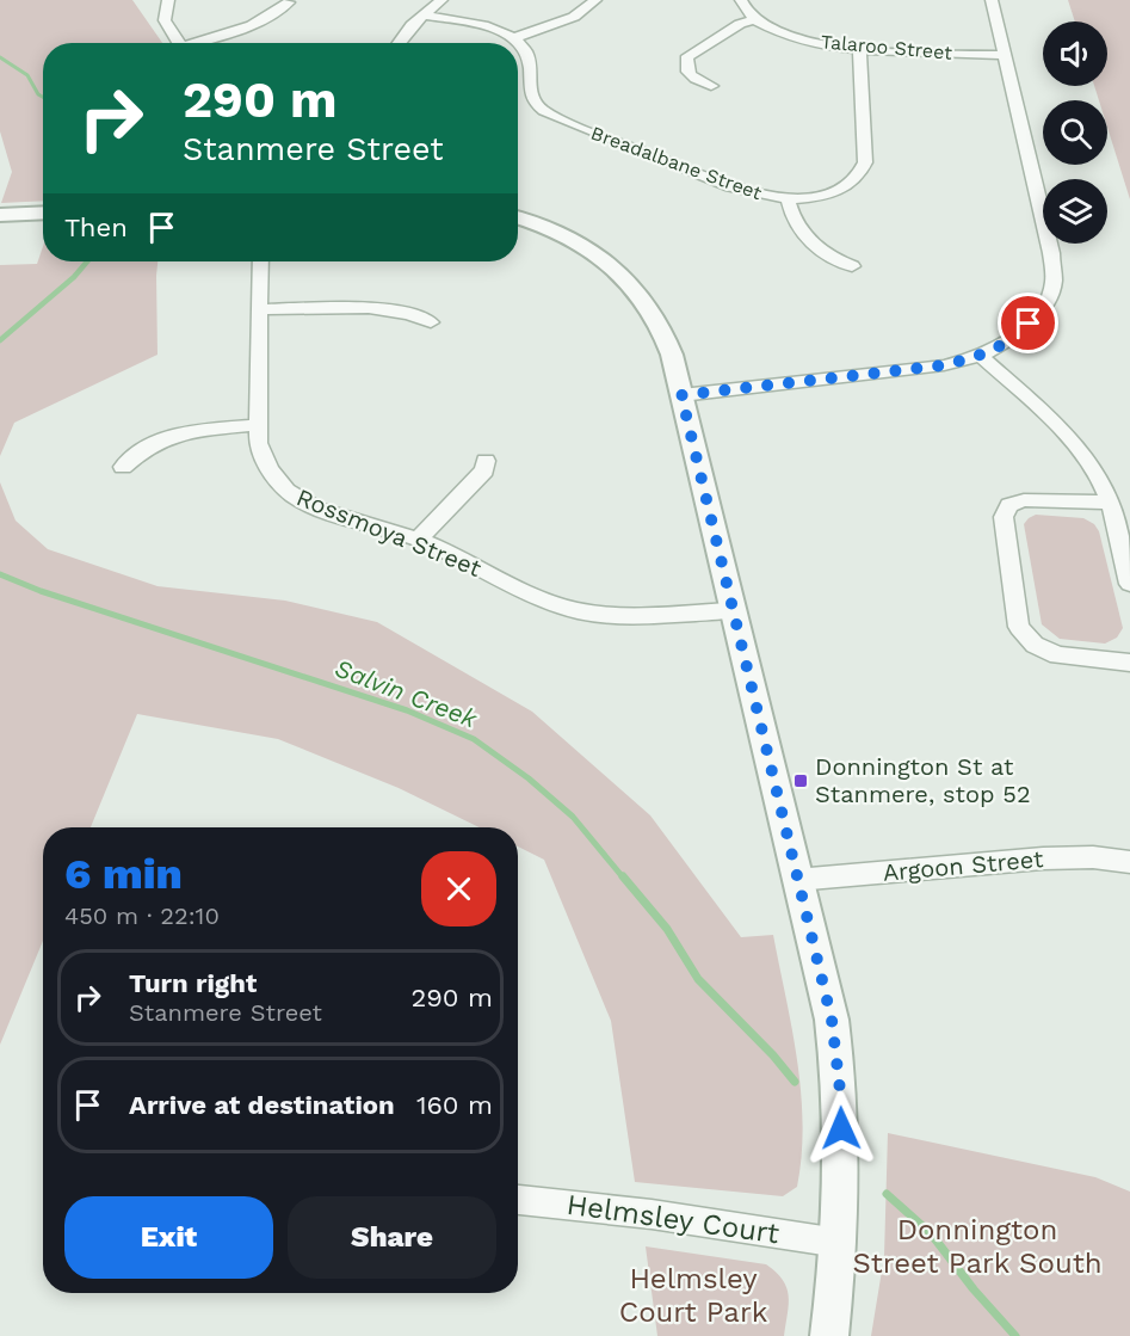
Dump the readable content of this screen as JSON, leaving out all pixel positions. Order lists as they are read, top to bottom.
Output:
{
  "streets": {
    "street": [
      "Talaroo Street",
      "Breadalbane Street",
      "Rossmoya Street",
      "Argoon Street",
      "Helmsley Court"
    ]
  },
  "crossings": [
    ["Talaroo Street", "Breadalbane Street"]
  ],
  "water": ["Salvin Creek"],
  "parks": ["Donnington Street Park South", "Helmsley Court Park"],
  "places": {
    "transit": ["Donnington St at Stanmere, stop 52"]
  },
  "page": {
    "turn": ["290 m", "Stanmere Street"],
    "then": "Then",
    "heading": ["6 min", "450 m · 22:10"],
    "list": [
      {
        "name": "Turn right",
        "note": "Stanmere Street",
        "value": "290 m"
      },
      {
        "name": "Arrive at destination",
        "value": "160 m"
      }
    ],
    "buttons": ["Exit", "Share"]
  }
}
